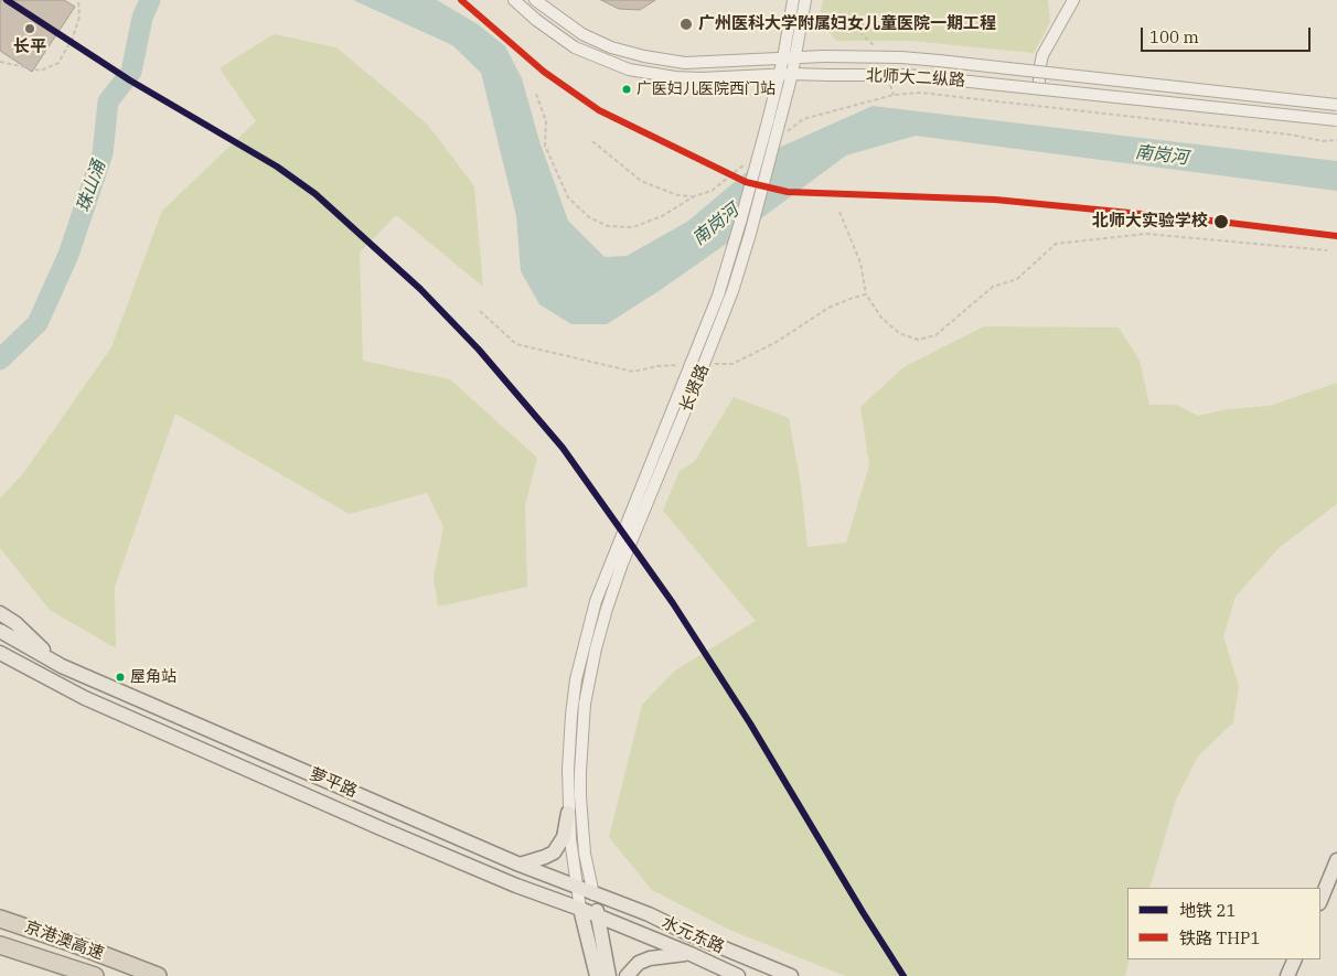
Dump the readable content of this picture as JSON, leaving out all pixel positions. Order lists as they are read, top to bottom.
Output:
{
  "streets": {
    "highway": ["京港澳高速"],
    "main road": ["萝平路", "水元东路"],
    "street": ["北师大二纵路", "长贤路"]
  },
  "crossings": [
    ["北师大二纵路", "长贤路"],
    ["长贤路", "萝平路"],
    ["长贤路", "水元东路"],
    ["萝平路", "水元东路"]
  ],
  "water": ["南岗河", "珠山涌"],
  "places": [
    "广州医科大学附属妇女儿童医院一期工程",
    "长平",
    "广医妇儿医院西门站",
    "北师大实验学校",
    "屋角站"
  ],
  "lines": ["metro line 21", "rail line THP1"],
  "legend": ["地铁 21", "铁路 THP1"],
  "scale_bar": "100 m"
}
